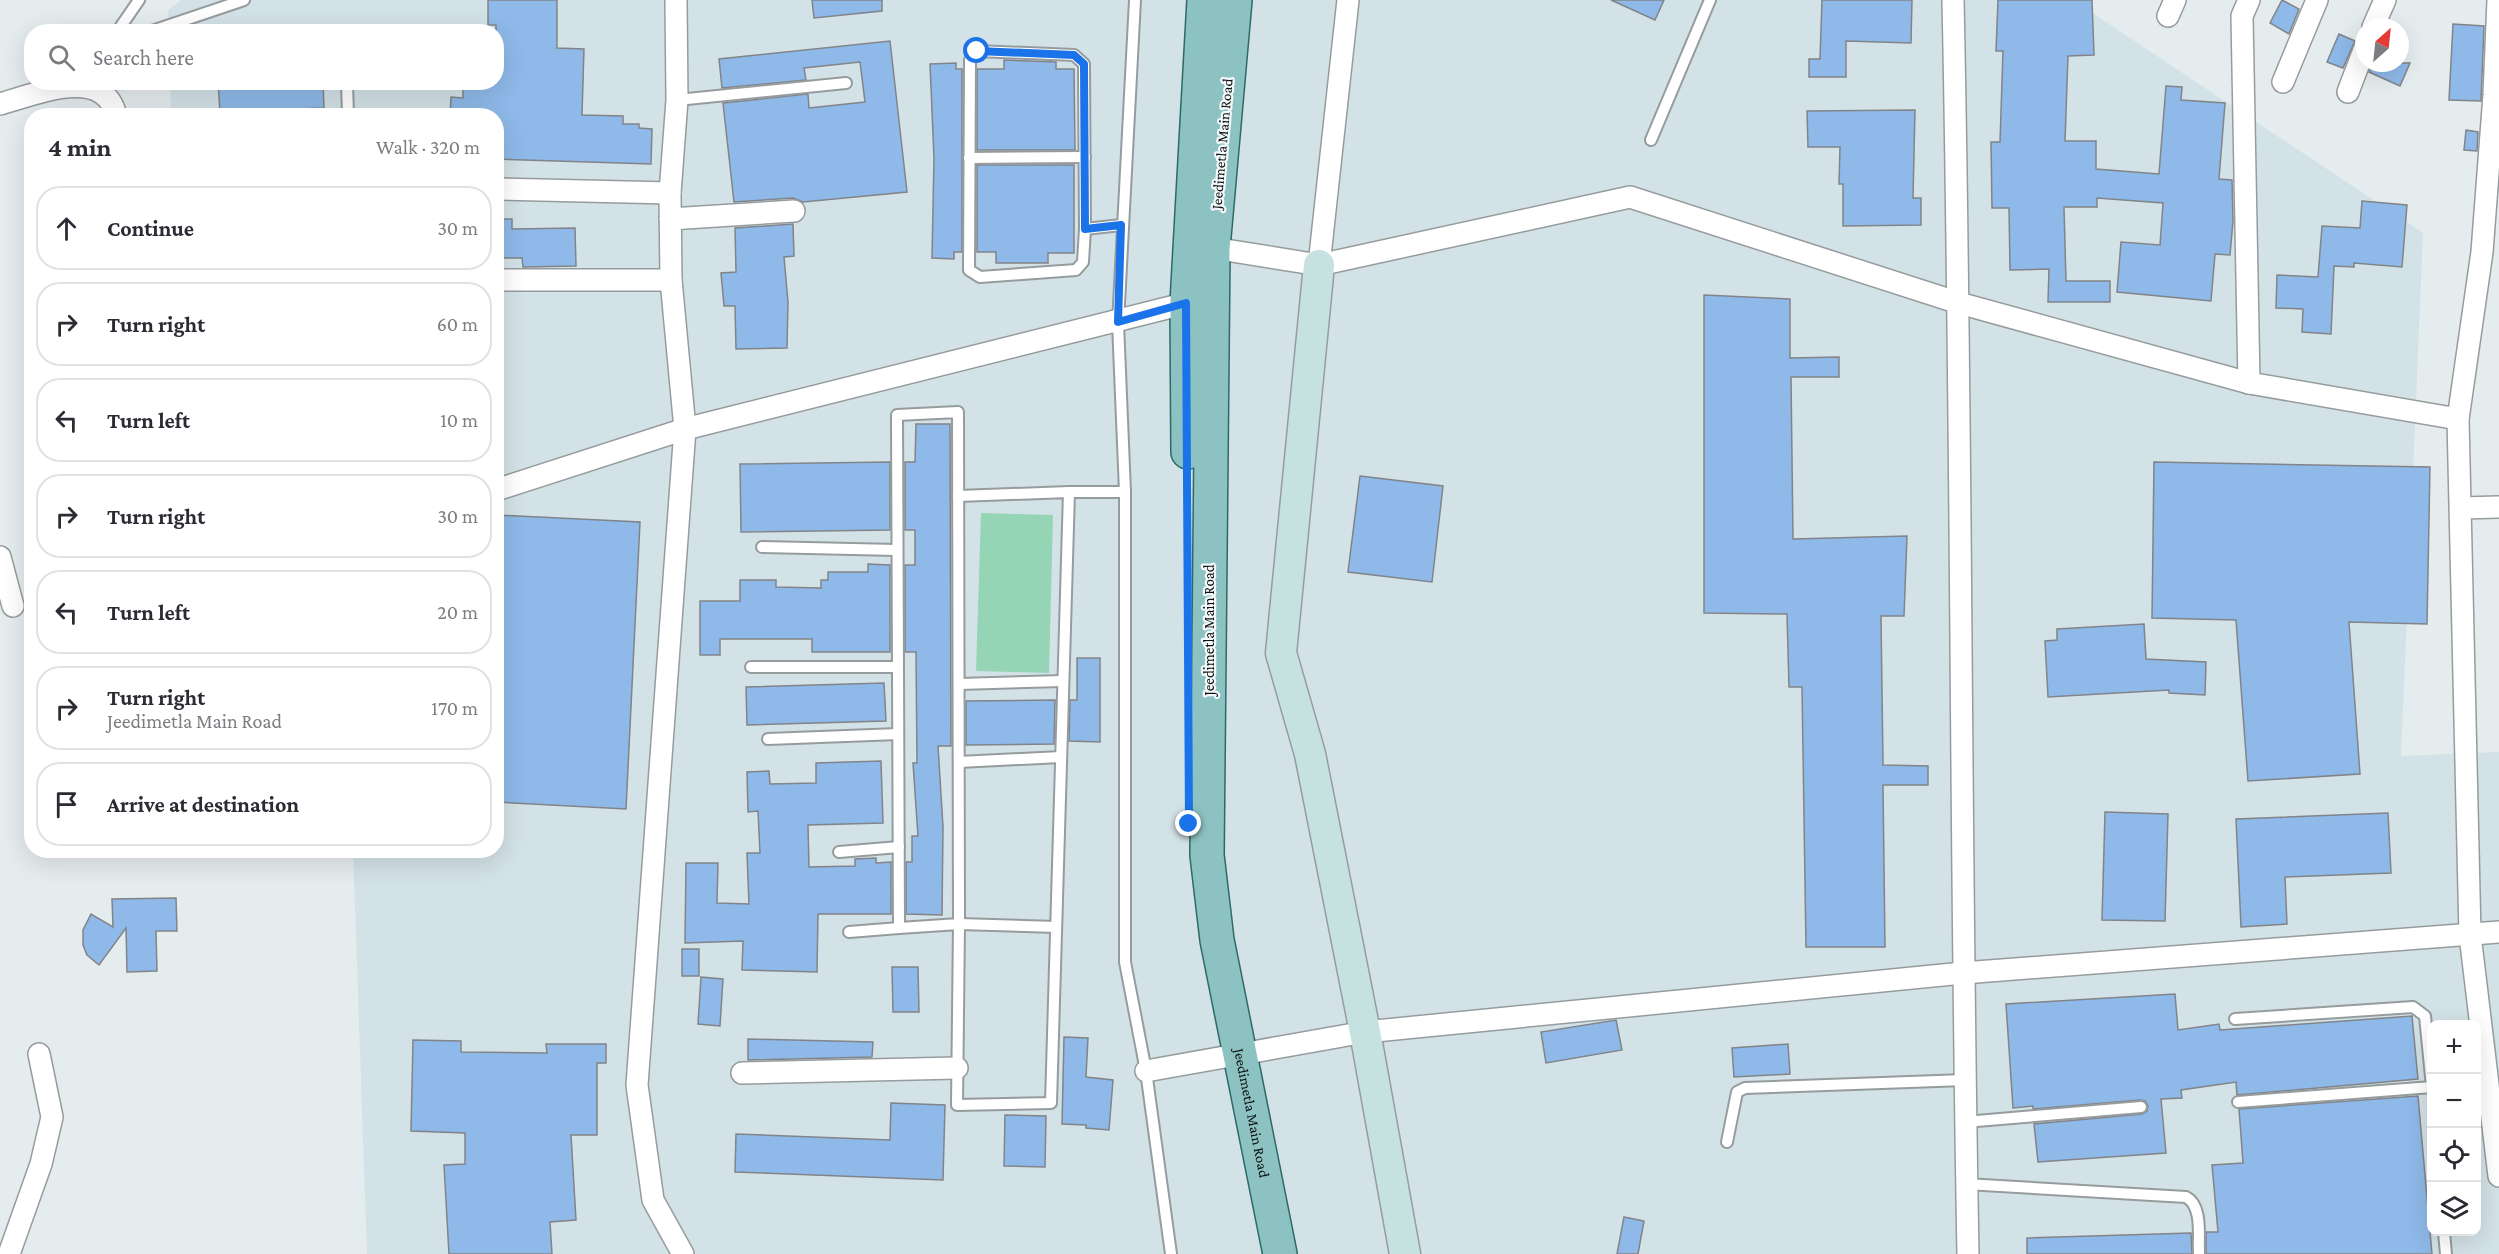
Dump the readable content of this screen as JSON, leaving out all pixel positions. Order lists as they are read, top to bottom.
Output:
{
  "streets": {
    "main road": ["Jeedimetla Main Road"]
  },
  "north": "top right",
  "page": {
    "search": "Search here",
    "heading": ["4 min", "Walk · 320 m"],
    "list": [
      ["Continue", "30 m"],
      ["Turn right", "60 m"],
      ["Turn left", "10 m"],
      ["Turn right", "30 m"],
      ["Turn left", "20 m"],
      ["Turn right", "Jeedimetla Main Road", "170 m"],
      "Arrive at destination"
    ],
    "map_buttons": ["+", "−"]
  }
}
